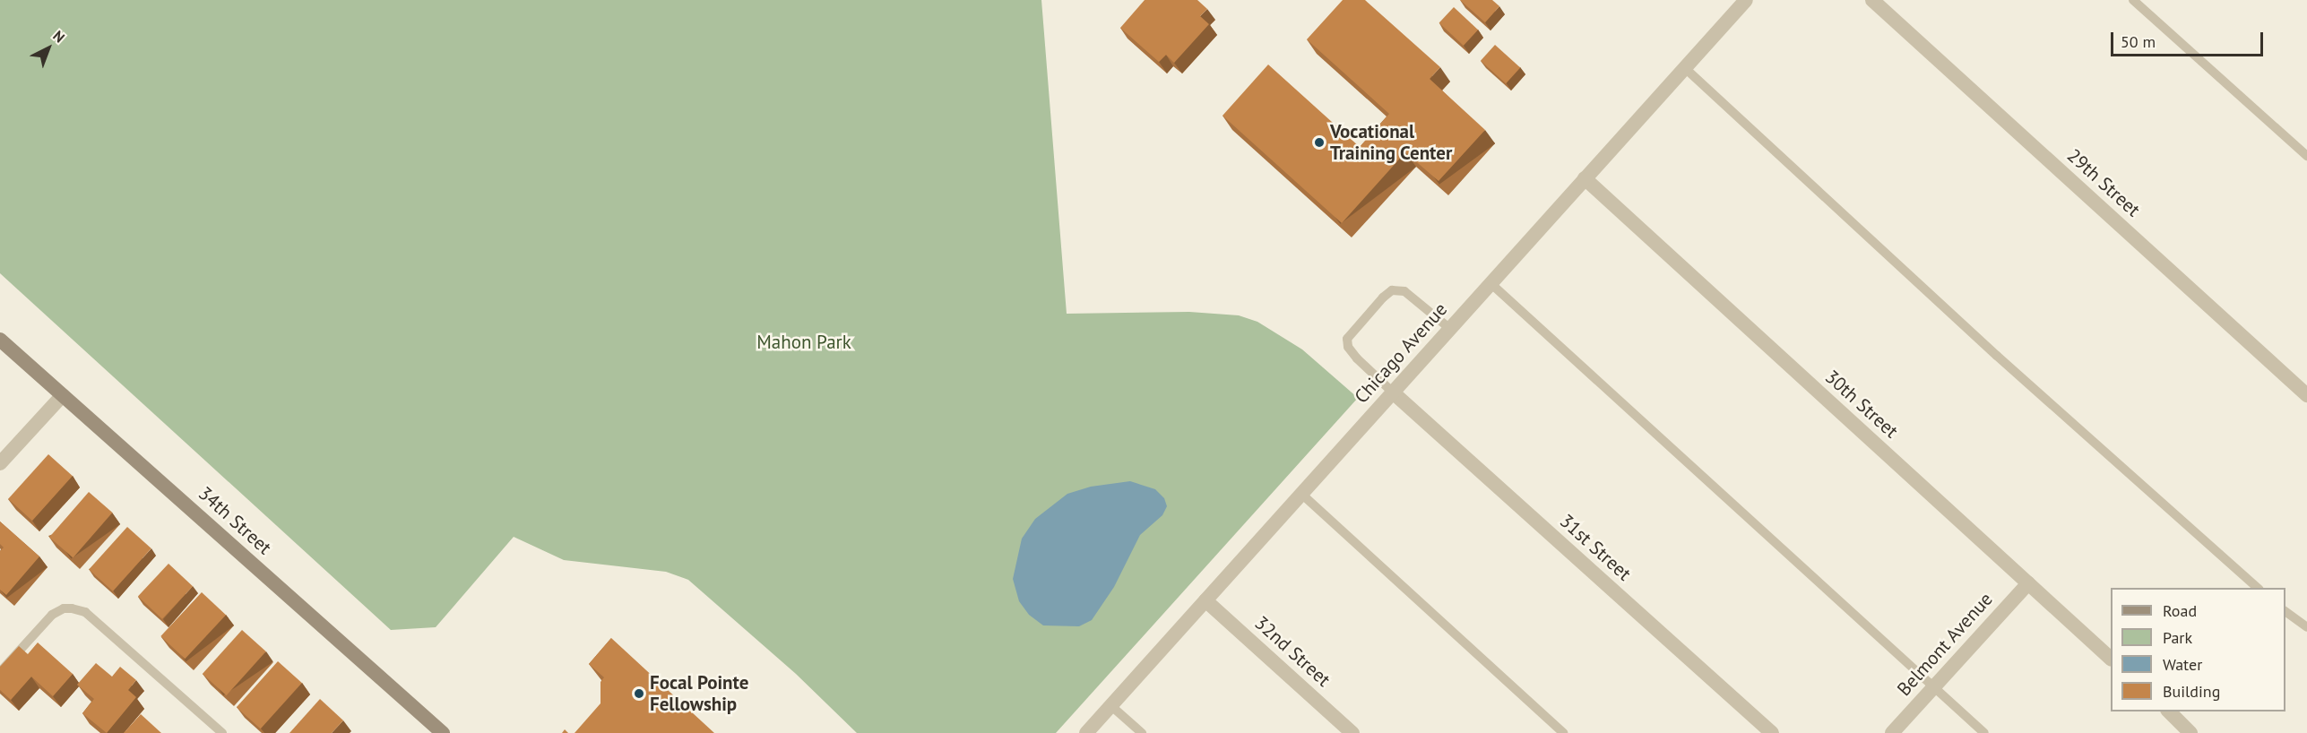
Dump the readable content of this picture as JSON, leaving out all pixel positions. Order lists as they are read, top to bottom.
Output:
{
  "streets": {
    "main road": ["34th Street"],
    "street": [
      "29th Street",
      "Chicago Avenue",
      "30th Street",
      "31st Street",
      "Belmont Avenue",
      "32nd Street"
    ]
  },
  "crossings": [
    ["Chicago Avenue", "30th Street"],
    ["Chicago Avenue", "31st Street"],
    ["Chicago Avenue", "32nd Street"],
    ["30th Street", "Belmont Avenue"]
  ],
  "parks": ["Mahon Park"],
  "places": ["Vocational Training Center", "Focal Pointe Fellowship"],
  "legend": [
    "Road",
    "Park",
    "Water",
    "Building"
  ],
  "scale_bar": "50 m",
  "north": "top right"
}
